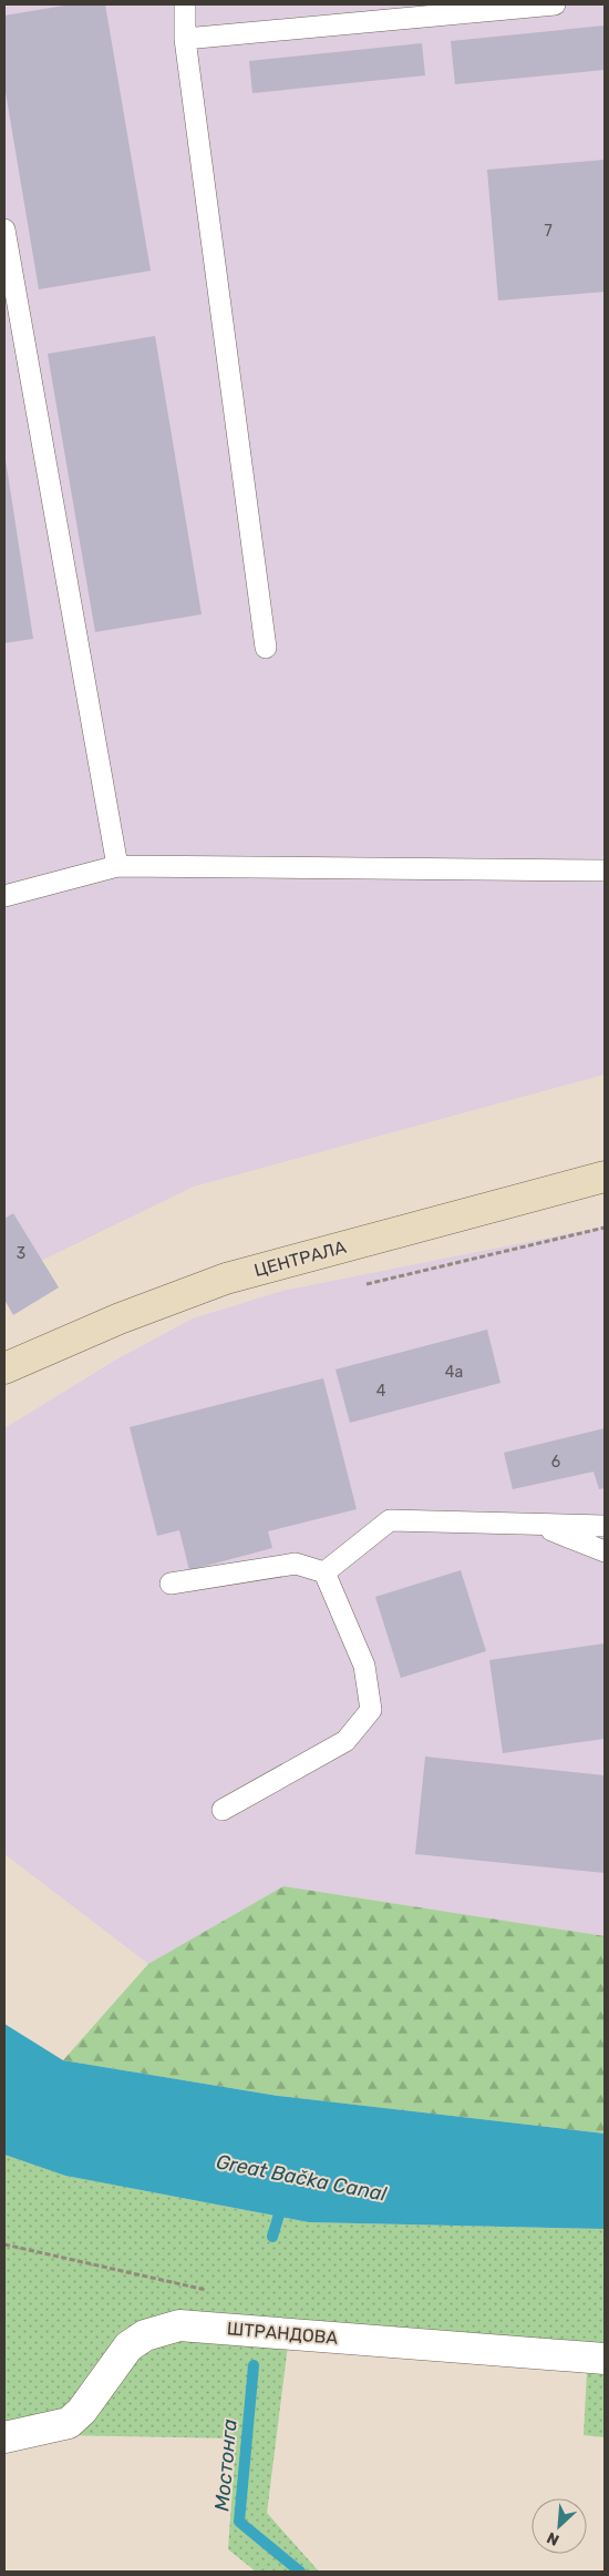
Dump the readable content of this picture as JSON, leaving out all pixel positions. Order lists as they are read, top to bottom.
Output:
{
  "streets": {
    "main road": ["ЦЕНТРАЛА"],
    "street": ["ШТРАНДОВА"]
  },
  "water": ["Great Bačka Canal", "Мостонга"],
  "house_numbers": [
    "7",
    "3",
    "4a",
    "4",
    "6"
  ],
  "north": "bottom left"
}
